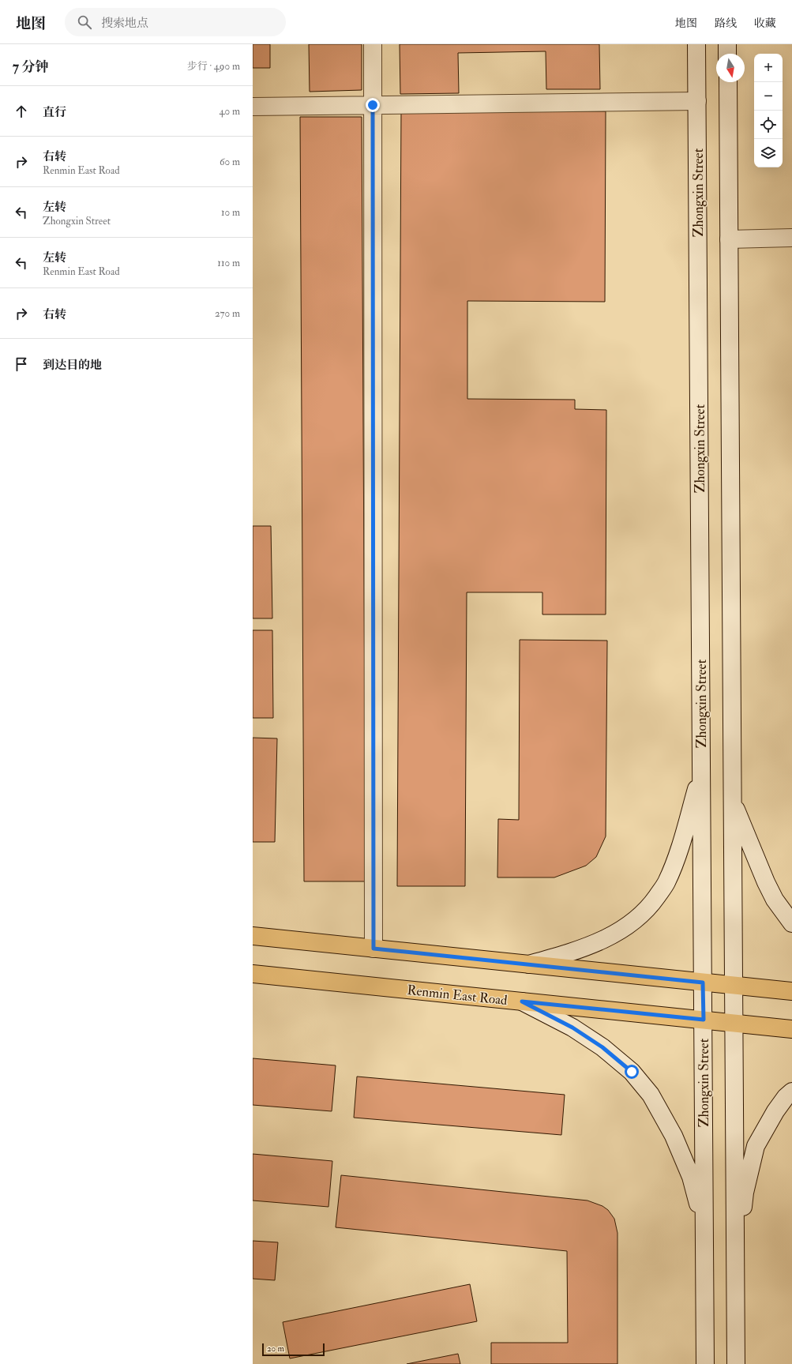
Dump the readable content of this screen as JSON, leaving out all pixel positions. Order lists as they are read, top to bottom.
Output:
{
  "streets": {
    "main road": ["Zhongxin Street", "Renmin East Road"]
  },
  "crossings": [
    ["Zhongxin Street", "Renmin East Road"]
  ],
  "scale_bar": "20 m",
  "north": "bottom",
  "page": {
    "header": "地图",
    "search": "搜索地点",
    "nav": ["地图", "路线", "收藏"],
    "heading": ["7 分钟", "步行 · 490 m"],
    "map_buttons": ["+", "−"],
    "list": [
      ["直行", "40 m"],
      ["右转", "Renmin East Road", "60 m"],
      ["左转", "Zhongxin Street", "10 m"],
      ["左转", "Renmin East Road", "110 m"],
      ["右转", "270 m"],
      "到达目的地"
    ],
    "scale": "20 m"
  }
}
